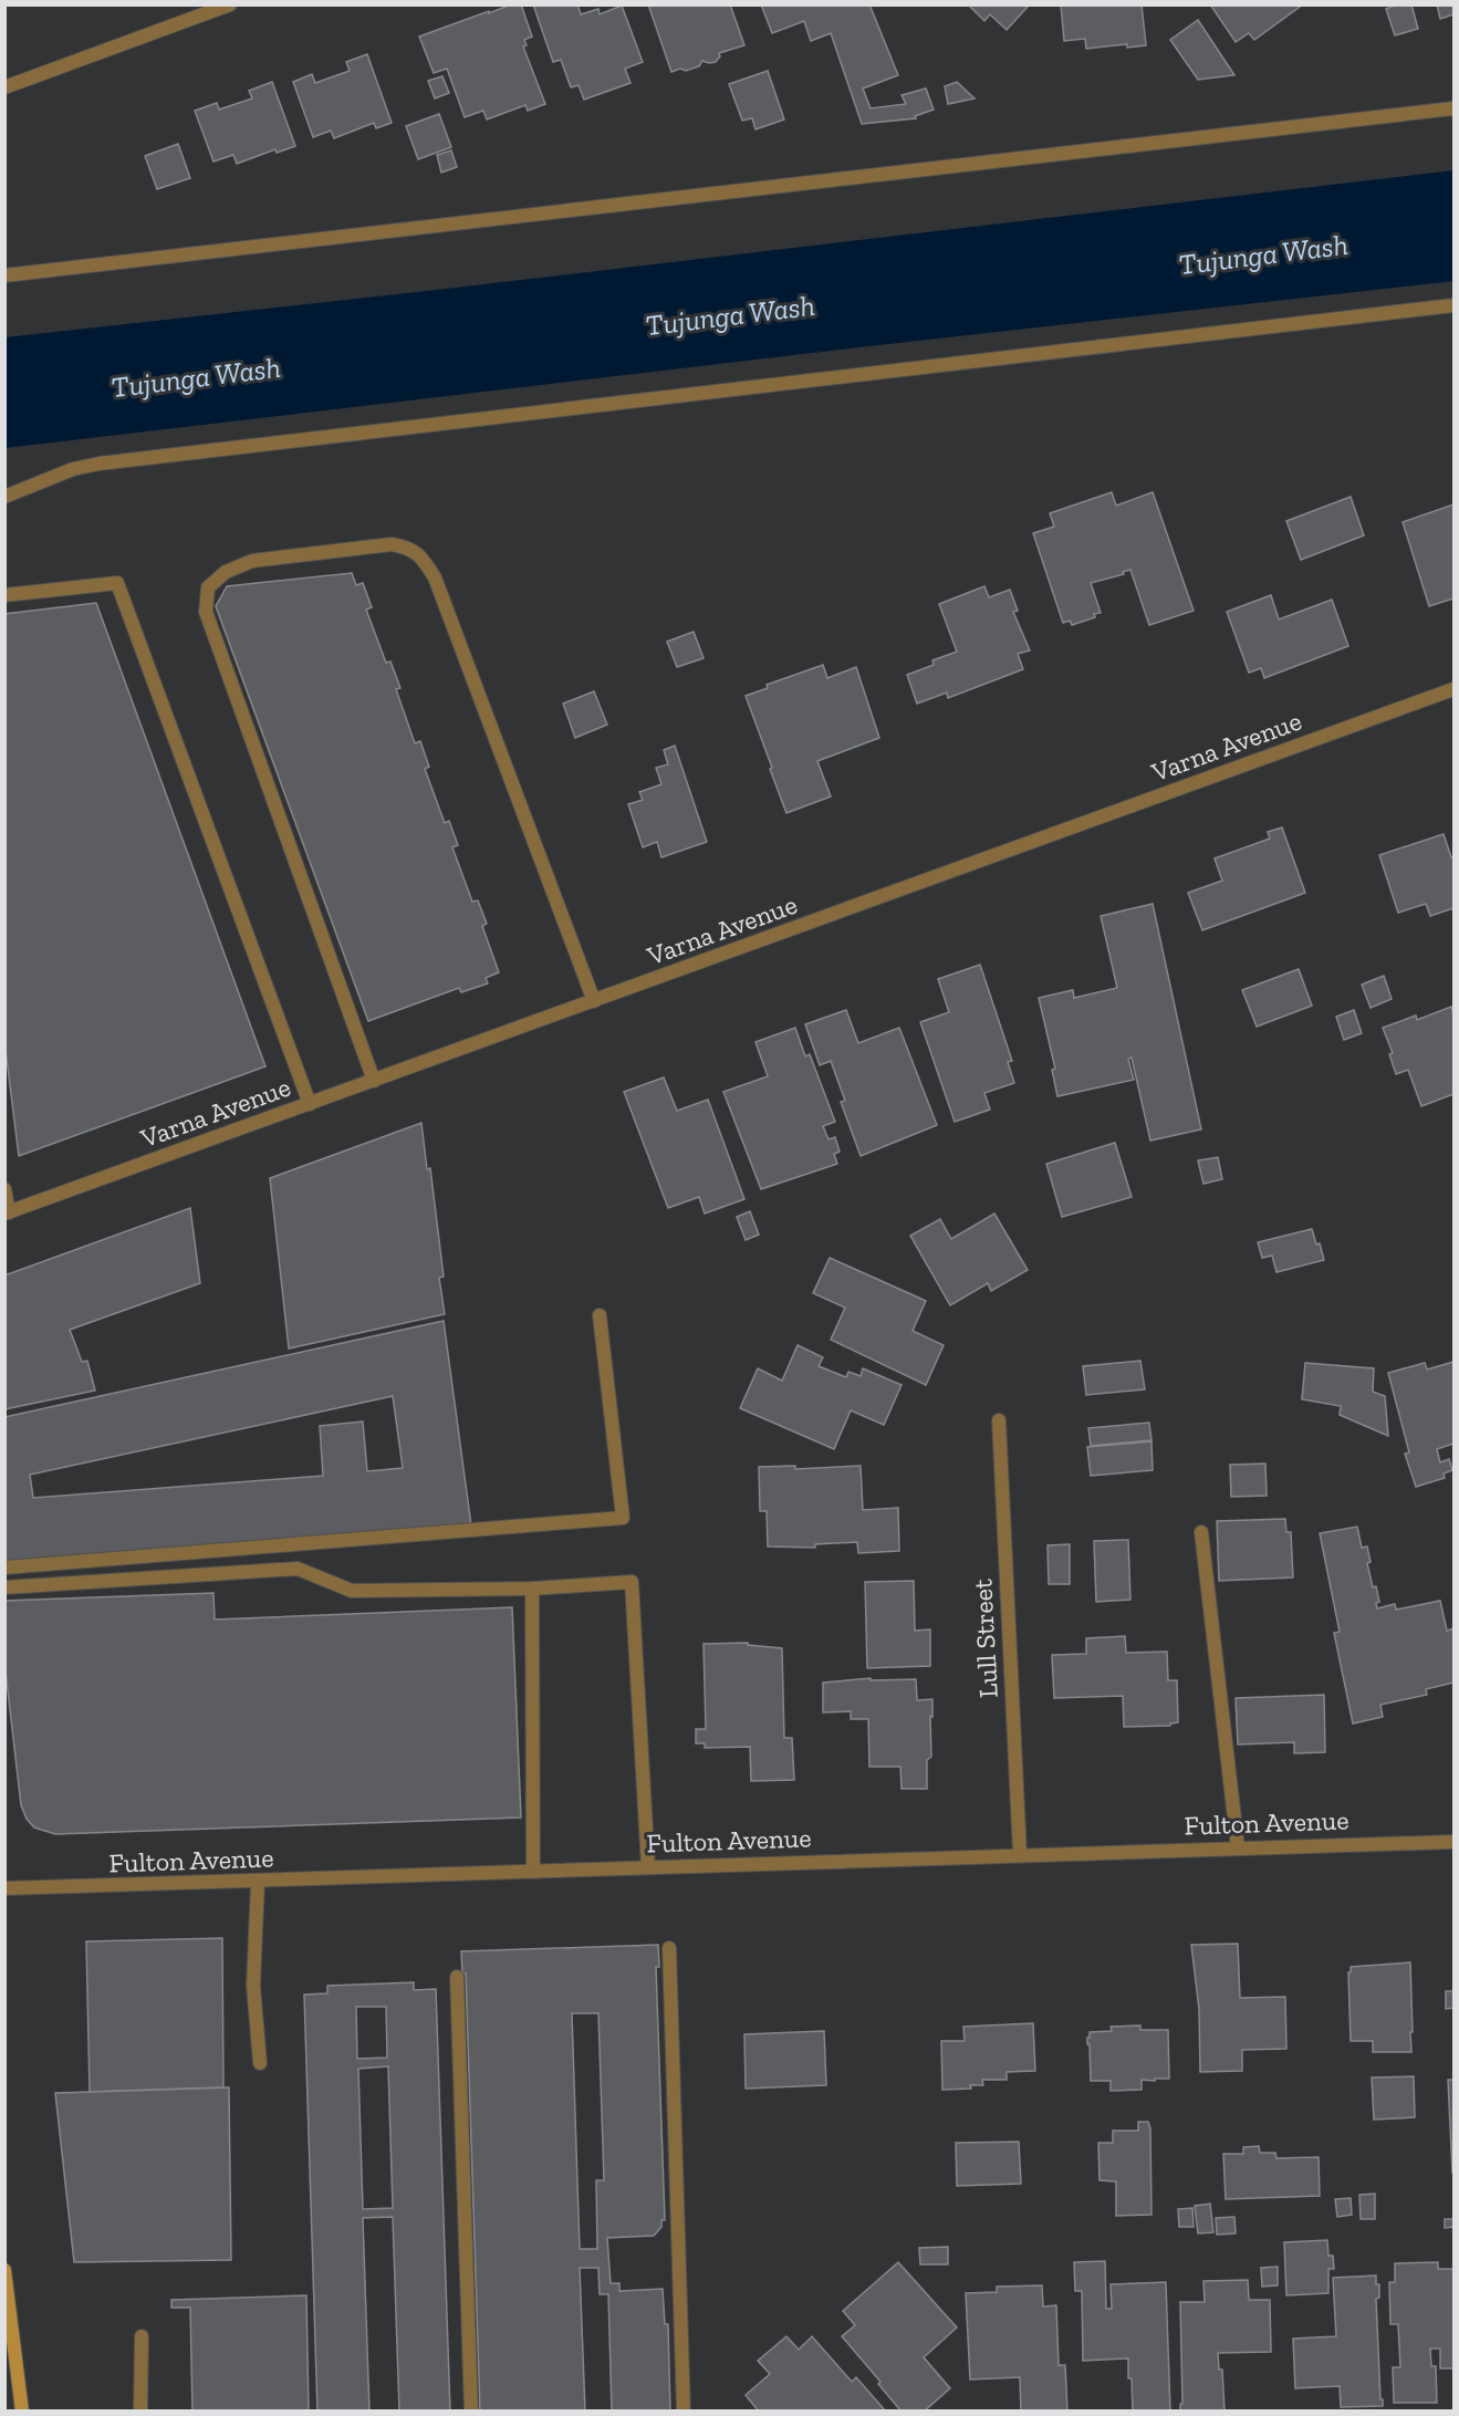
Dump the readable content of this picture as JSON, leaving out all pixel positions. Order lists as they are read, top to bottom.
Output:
{
  "streets": {
    "street": ["Varna Avenue", "Lull Street", "Fulton Avenue"]
  },
  "crossings": [
    ["Lull Street", "Fulton Avenue"]
  ],
  "water": ["Tujunga Wash"]
}
